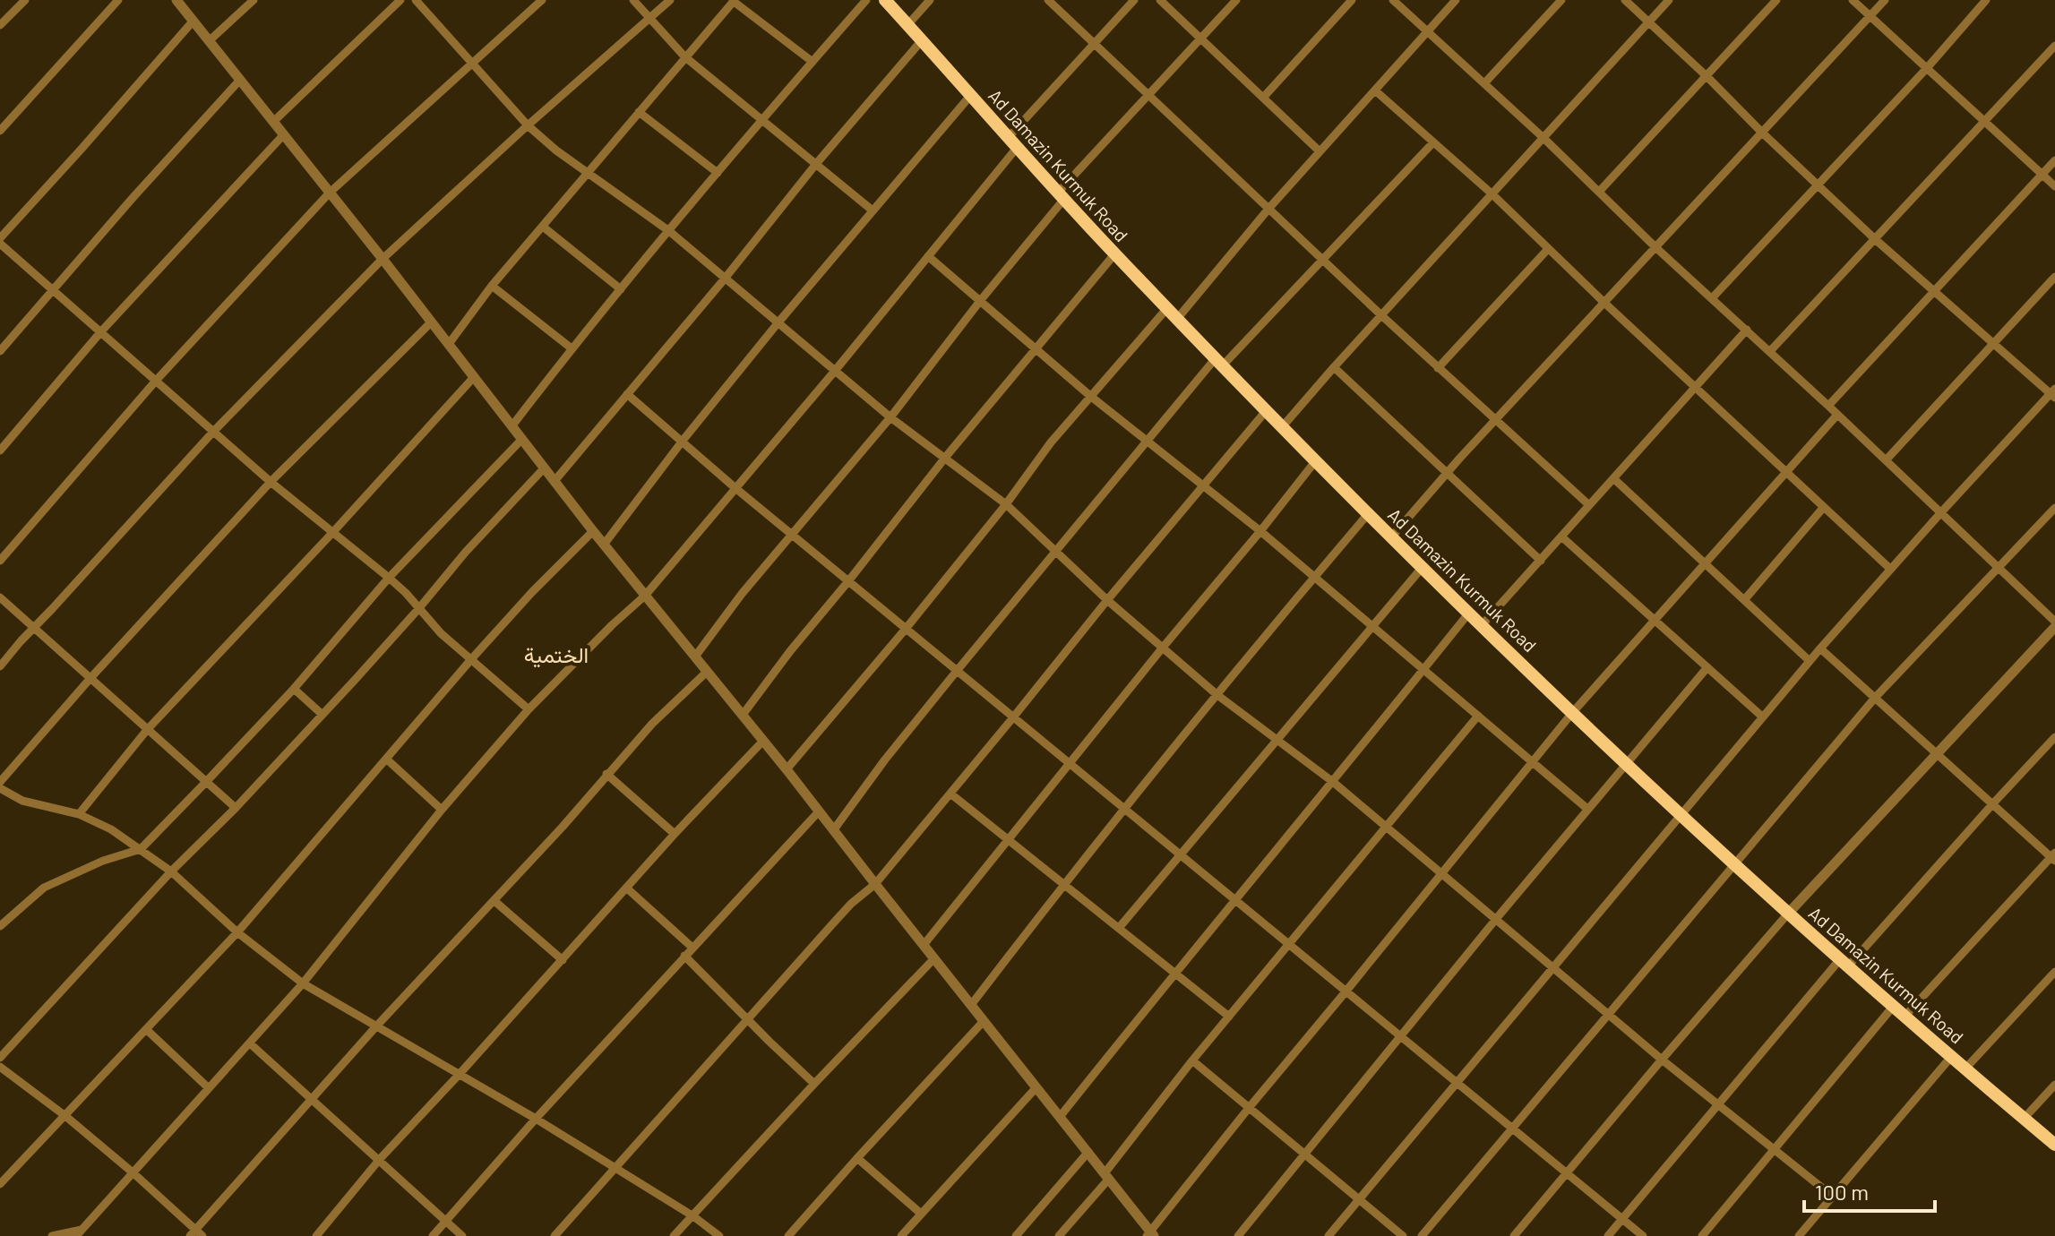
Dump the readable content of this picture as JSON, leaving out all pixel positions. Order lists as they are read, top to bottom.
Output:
{
  "streets": {
    "highway": ["Ad Damazin Kurmuk Road"]
  },
  "districts": ["الختمية"],
  "scale_bar": "100 m"
}
